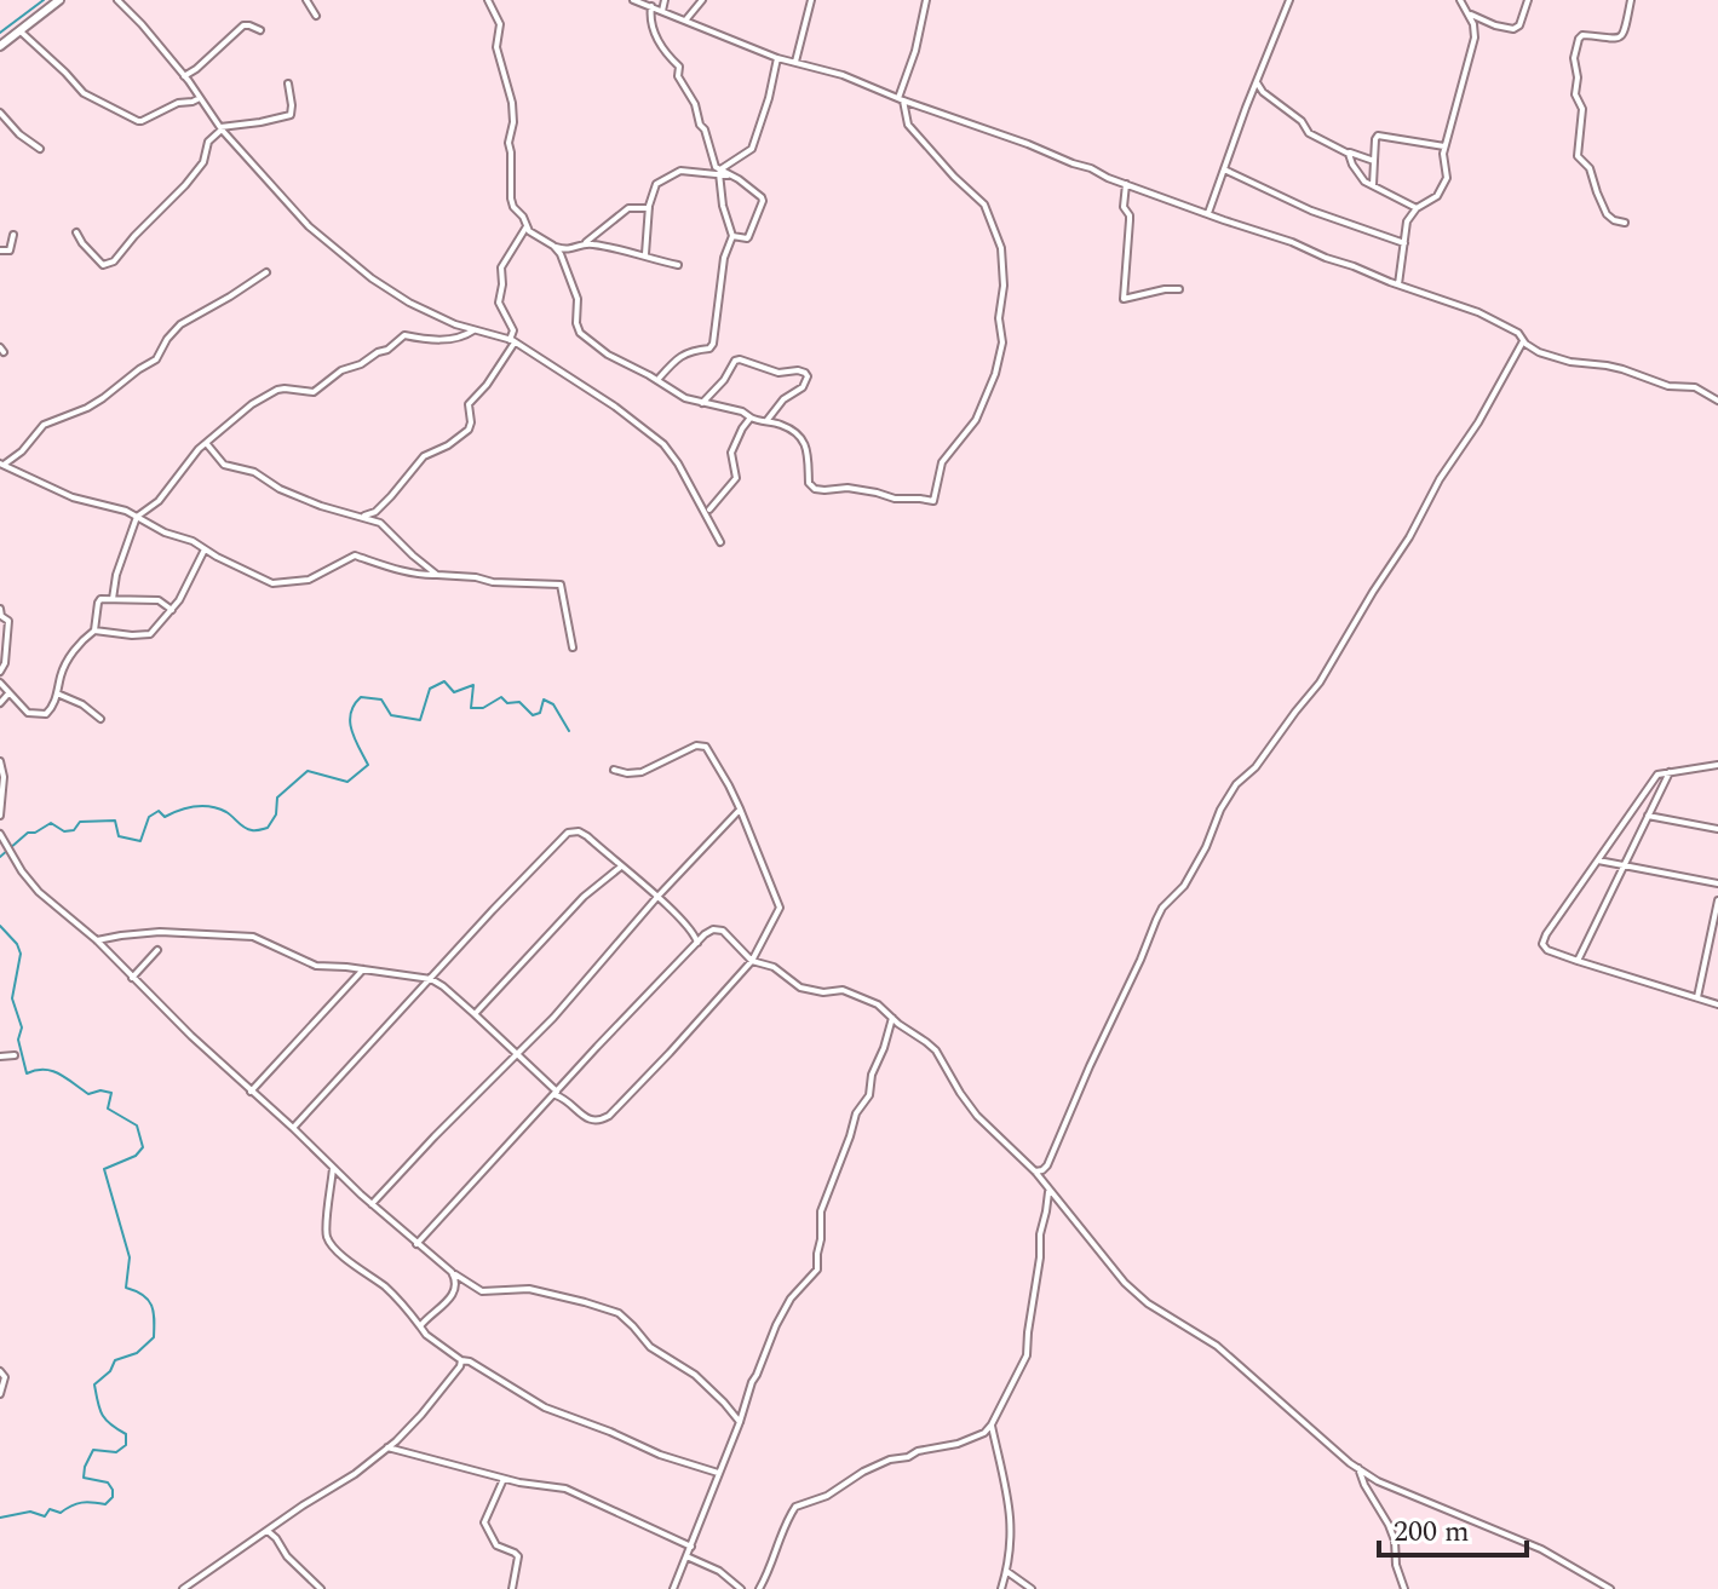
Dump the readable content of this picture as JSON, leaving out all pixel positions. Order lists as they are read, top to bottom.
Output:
{
  "scale_bar": "200 m"
}
